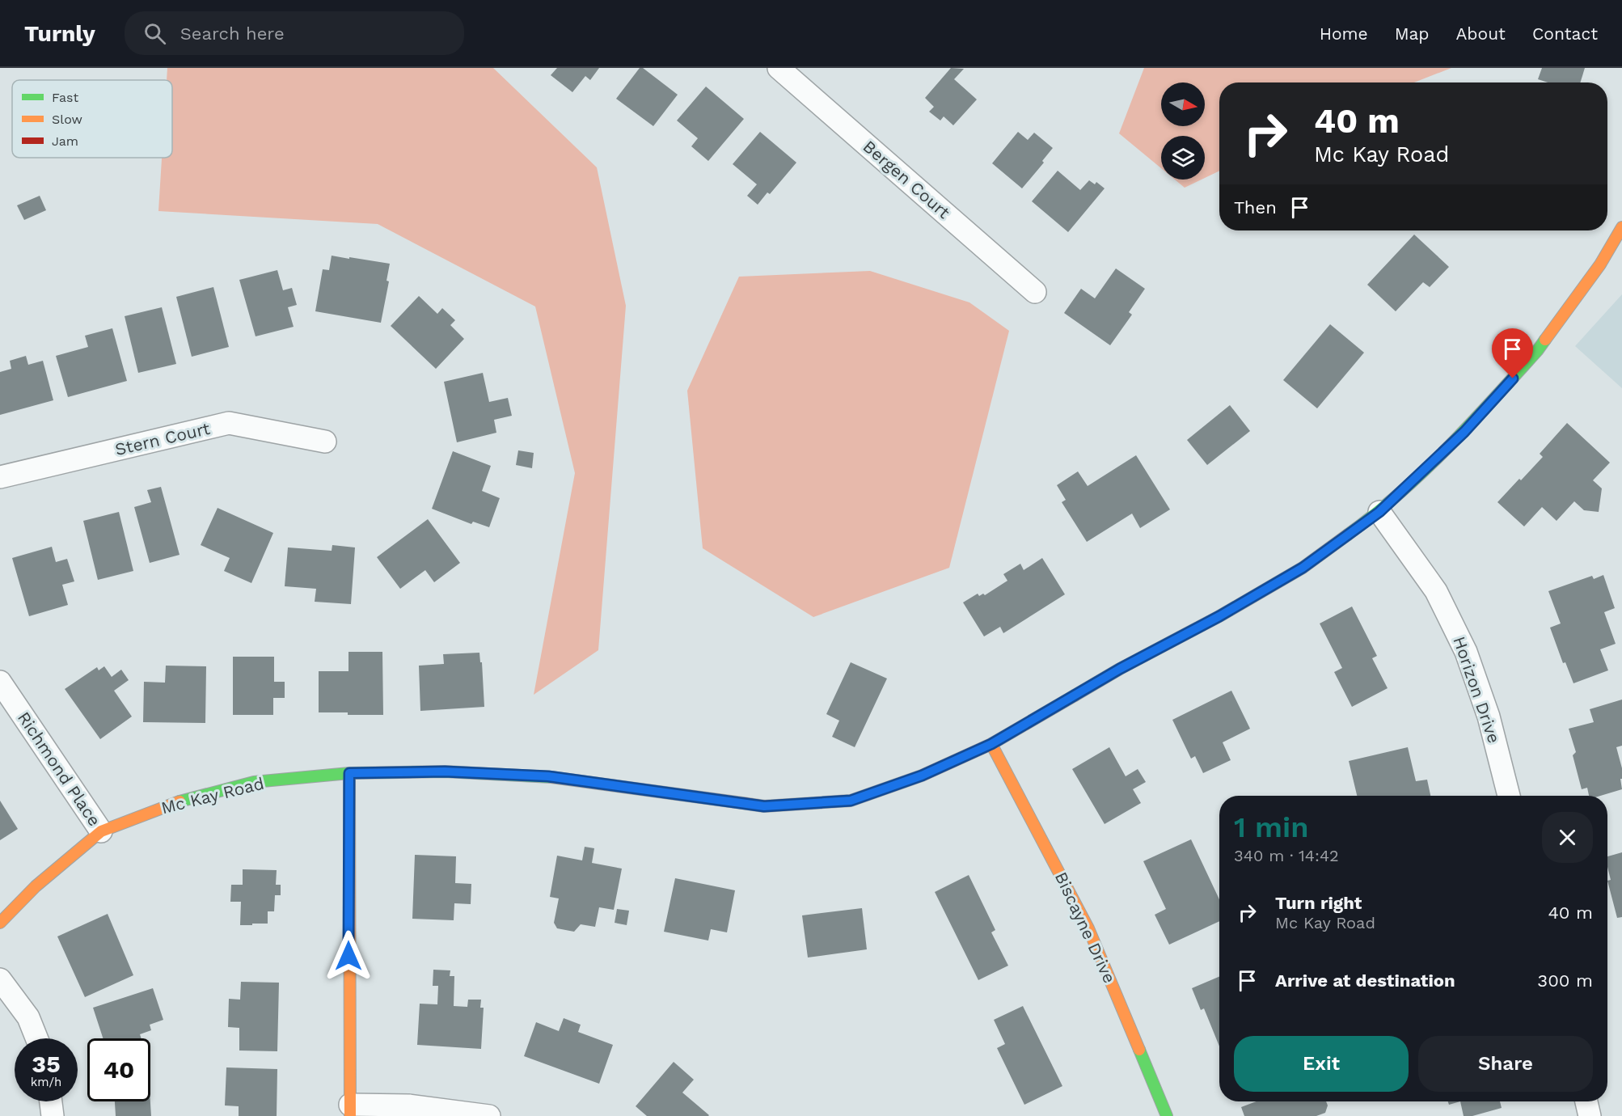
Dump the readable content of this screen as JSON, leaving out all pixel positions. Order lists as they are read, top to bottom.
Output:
{
  "streets": {
    "street": [
      "Bergen Court",
      "Stern Court",
      "Horizon Drive",
      "Richmond Place",
      "Mc Kay Road",
      "Biscayne Drive"
    ]
  },
  "crossings": [
    ["Horizon Drive", "Mc Kay Road"],
    ["Richmond Place", "Mc Kay Road"],
    ["Mc Kay Road", "Biscayne Drive"]
  ],
  "legend": ["Fast", "Slow", "Jam"],
  "north": "right",
  "page": {
    "header": "Turnly",
    "search": "Search here",
    "nav": [
      "Home",
      "Map",
      "About",
      "Contact"
    ],
    "turn": ["40 m", "Mc Kay Road"],
    "then": "Then",
    "heading": ["1 min", "340 m · 14:42"],
    "list": [
      {
        "name": "Turn right",
        "note": "Mc Kay Road",
        "value": "40 m"
      },
      {
        "name": "Arrive at destination",
        "value": "300 m"
      }
    ],
    "buttons": ["Exit", "Share"],
    "speed": "35 km/h",
    "limit": "40"
  }
}
